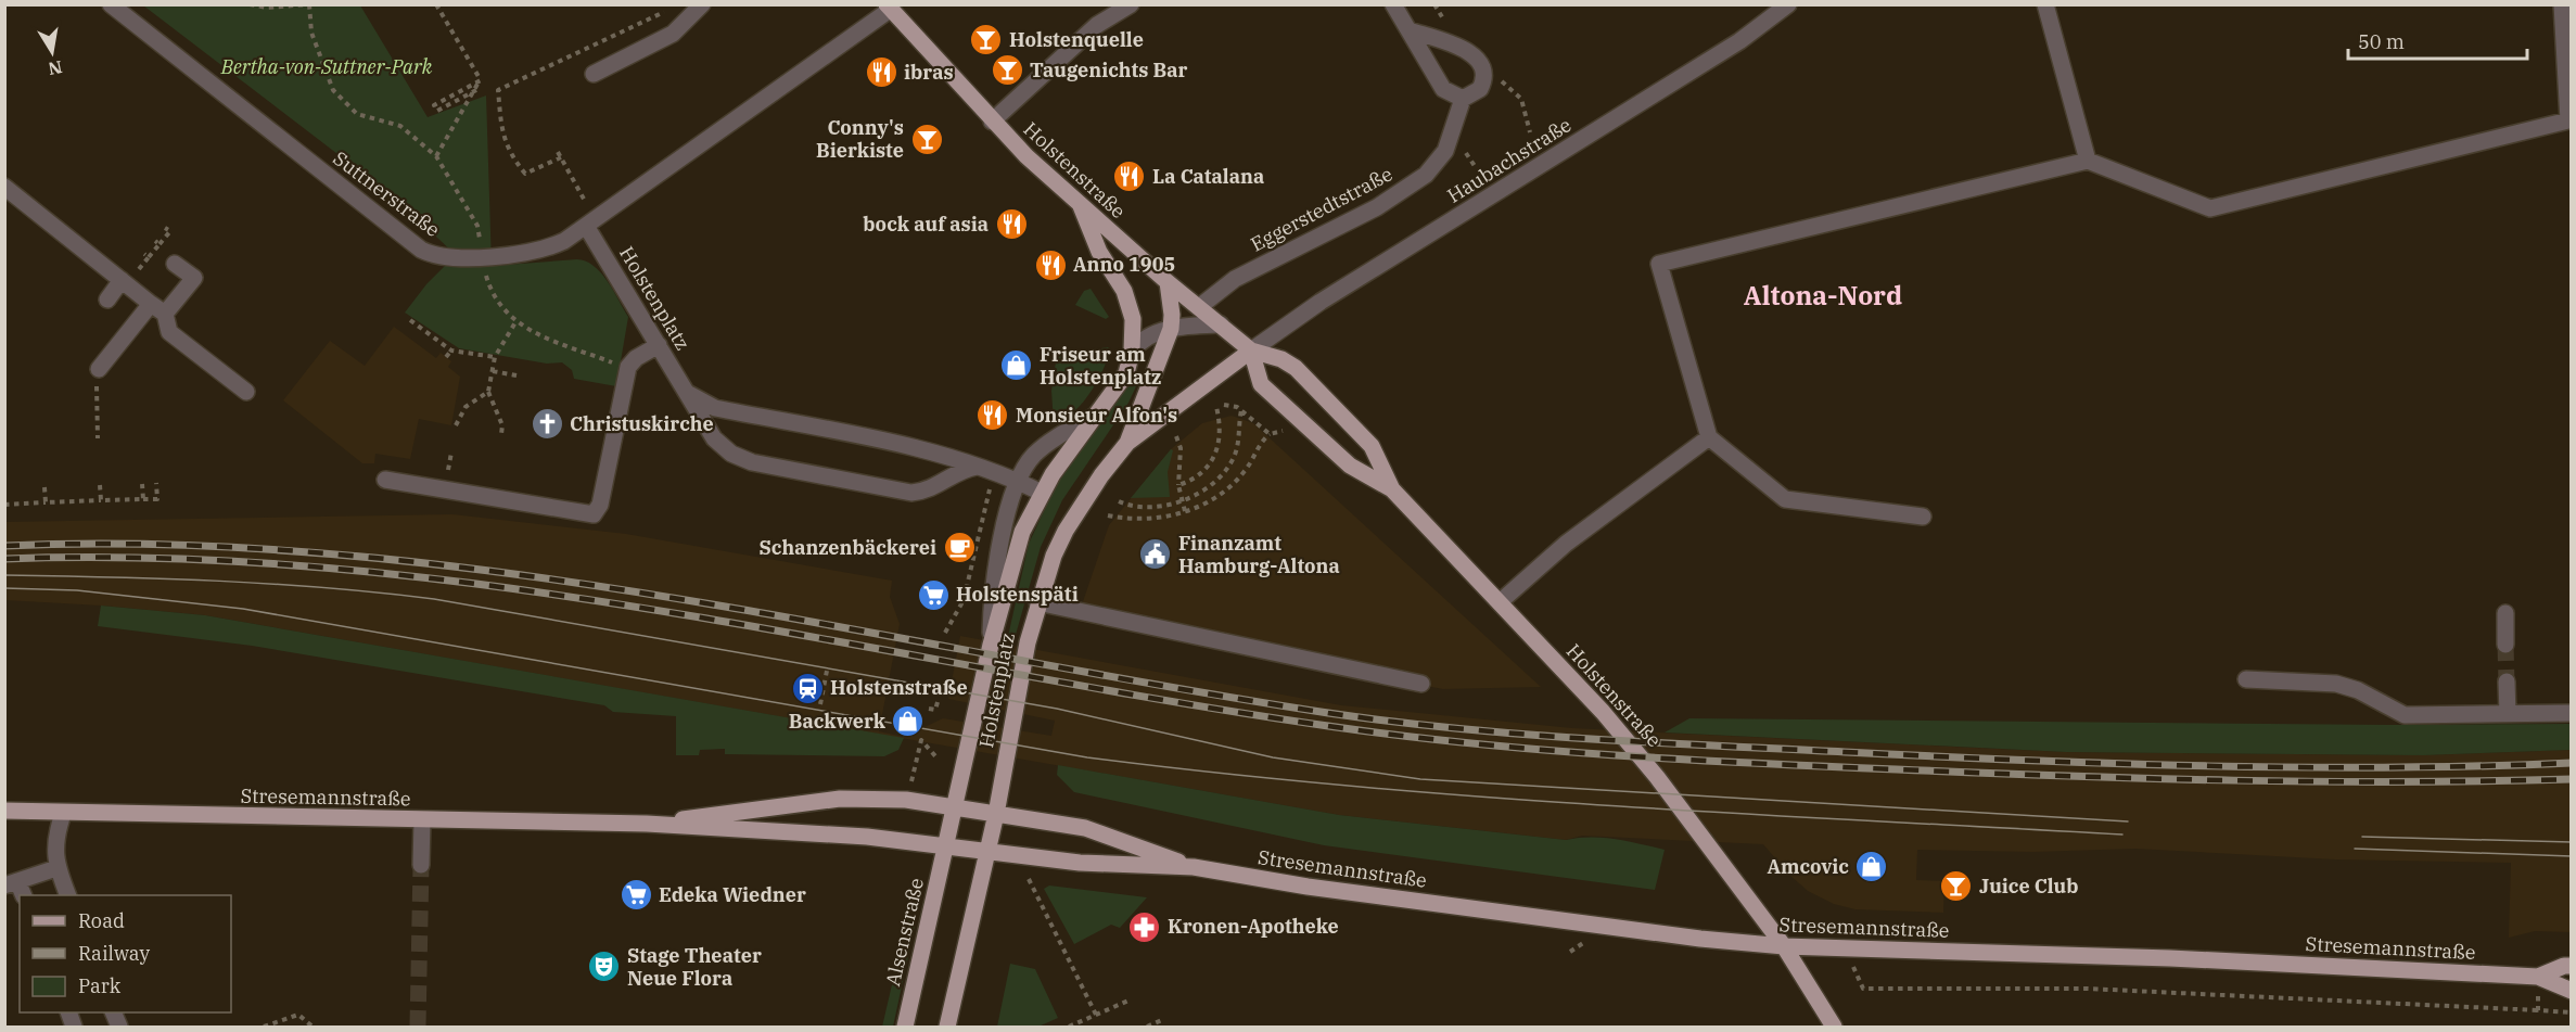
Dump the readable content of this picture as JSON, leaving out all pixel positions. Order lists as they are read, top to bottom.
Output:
{
  "streets": {
    "main road": [
      "Holstenstraße",
      "Holstenplatz",
      "Stresemannstraße",
      "Alsenstraße"
    ],
    "street": ["Haubachstraße", "Suttnerstraße", "Eggerstedtstraße"]
  },
  "crossings": [
    ["Haubachstraße", "Holstenstraße"],
    ["Haubachstraße", "Holstenplatz"],
    ["Holstenstraße", "Suttnerstraße"],
    ["Holstenstraße", "Eggerstedtstraße"],
    ["Holstenstraße", "Holstenplatz"],
    ["Holstenstraße", "Stresemannstraße"],
    ["Suttnerstraße", "Holstenplatz"],
    ["Holstenplatz", "Stresemannstraße"],
    ["Holstenplatz", "Alsenstraße"],
    ["Stresemannstraße", "Alsenstraße"]
  ],
  "districts": ["Altona-Nord"],
  "parks": ["Bertha-von-Suttner-Park"],
  "places": {
    "bar": [
      "Holstenquelle",
      "Taugenichts Bar",
      "Conny's Bierkiste",
      "Juice Club"
    ],
    "restaurant": [
      "ibras",
      "La Catalana",
      "bock auf asia",
      "Anno 1905",
      "Monsieur Alfon's"
    ],
    "shop": ["Friseur am Holstenplatz", "Backwerk", "Amcovic"],
    "church": ["Christuskirche"],
    "cafe": ["Schanzenbäckerei"],
    "public building": ["Finanzamt Hamburg-Altona"],
    "supermarket": ["Holstenspäti", "Edeka Wiedner"],
    "station": ["Holstenstraße"],
    "pharmacy": ["Kronen-Apotheke"],
    "theatre": ["Stage Theater Neue Flora"]
  },
  "legend": ["Road", "Railway", "Park"],
  "scale_bar": "50 m",
  "north": "bottom"
}
